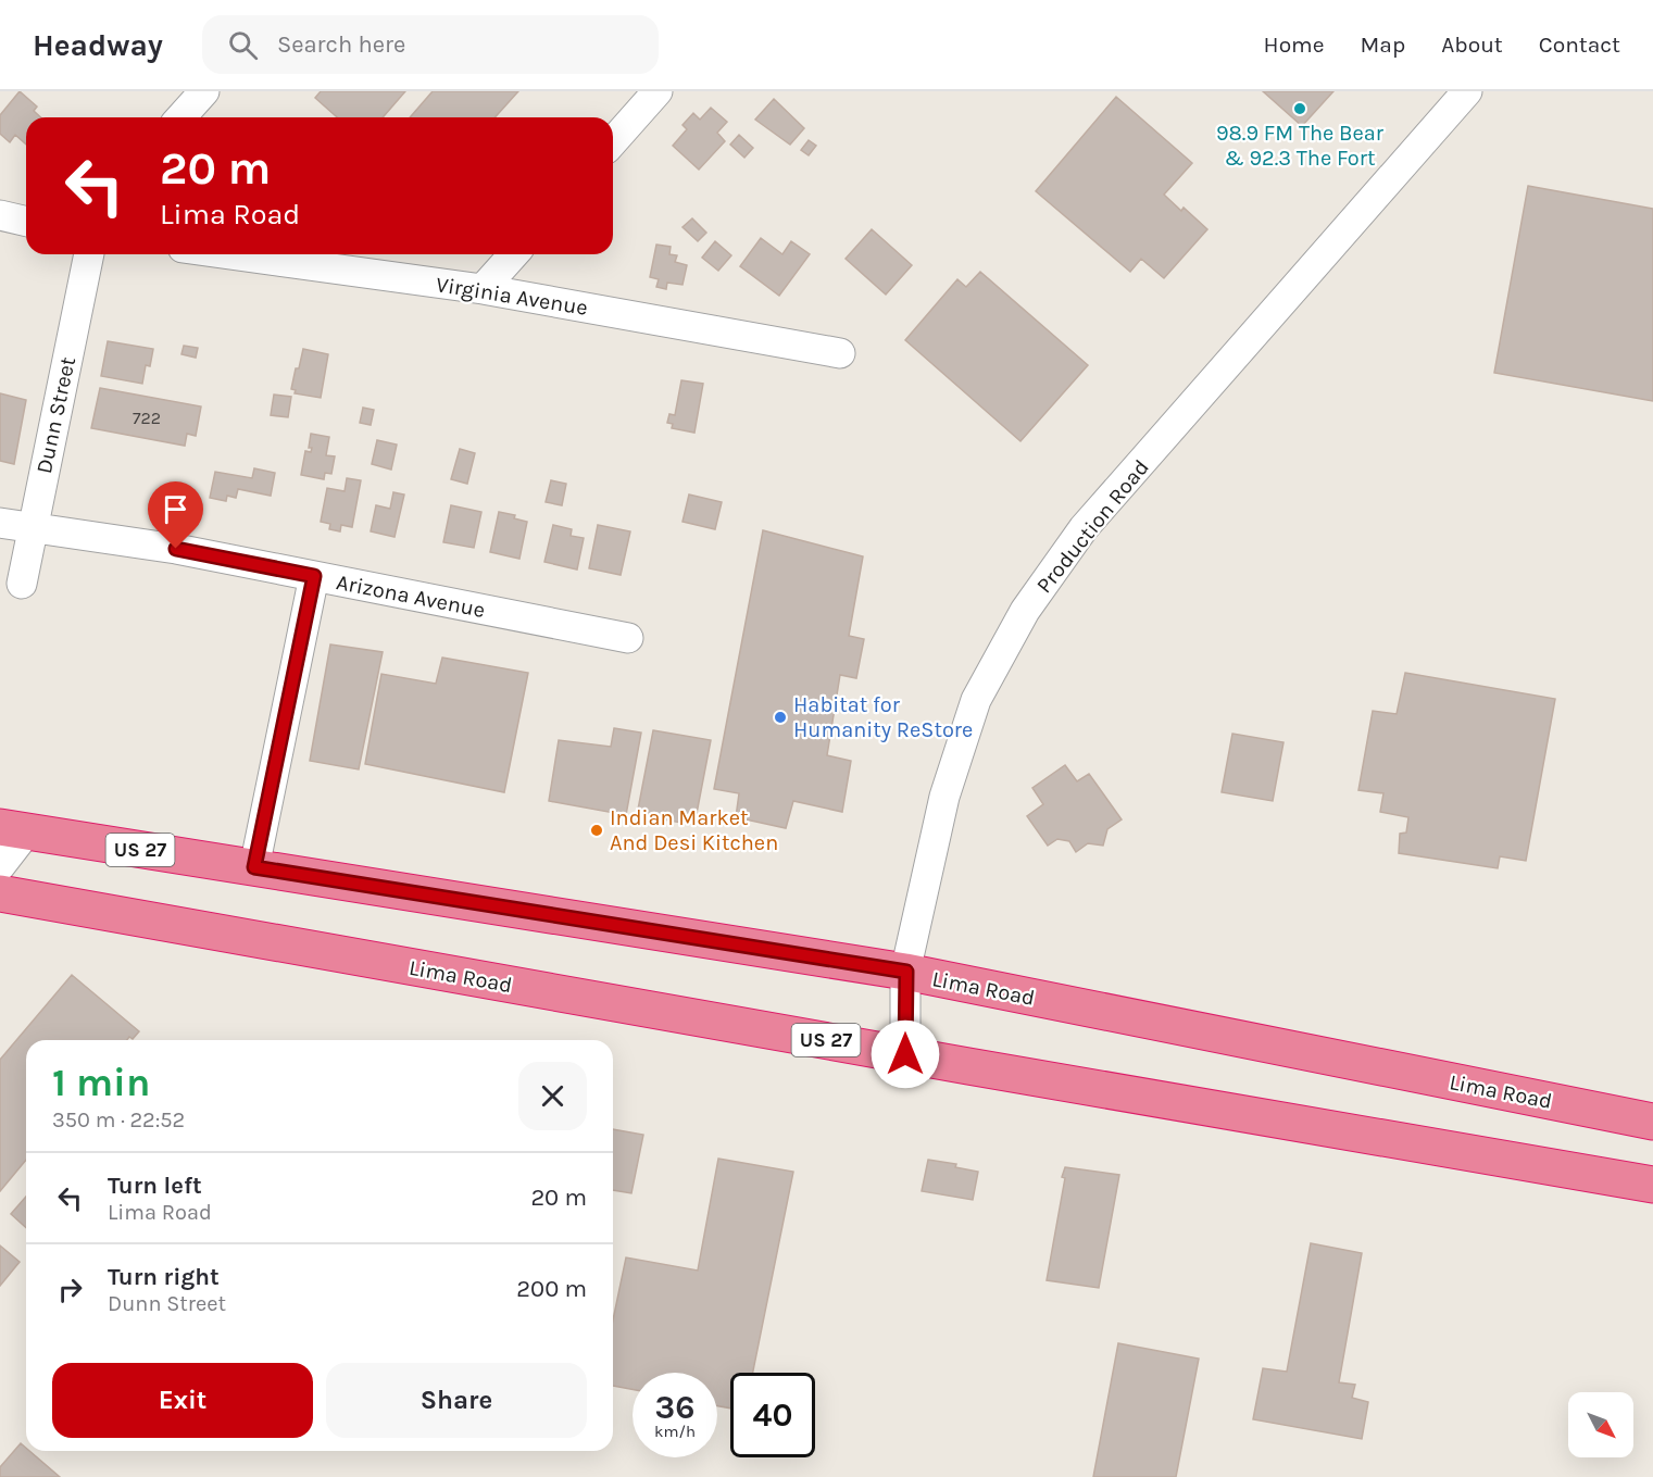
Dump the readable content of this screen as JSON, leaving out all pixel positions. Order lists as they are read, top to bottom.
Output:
{
  "streets": {
    "highway": ["US 27", "Lima Road"],
    "street": [
      "Virginia Avenue",
      "Dunn Street",
      "Production Road",
      "Arizona Avenue"
    ]
  },
  "crossings": [
    ["Dunn Street", "Arizona Avenue"],
    ["Production Road", "Lima Road"]
  ],
  "places": ["98.9 FM The Bear & 92.3 The Fort", "Habitat for Humanity ReStore", "Indian Market And Desi Kitchen"],
  "house_numbers": ["722"],
  "north": "bottom right",
  "page": {
    "header": "Headway",
    "search": "Search here",
    "nav": [
      "Home",
      "Map",
      "About",
      "Contact"
    ],
    "turn": ["20 m", "Lima Road"],
    "heading": ["1 min", "350 m · 22:52"],
    "list": [
      {
        "name": "Turn left",
        "note": "Lima Road",
        "value": "20 m"
      },
      {
        "name": "Turn right",
        "note": "Dunn Street",
        "value": "200 m"
      }
    ],
    "buttons": ["Exit", "Share"],
    "speed": "36 km/h",
    "limit": "40"
  }
}
